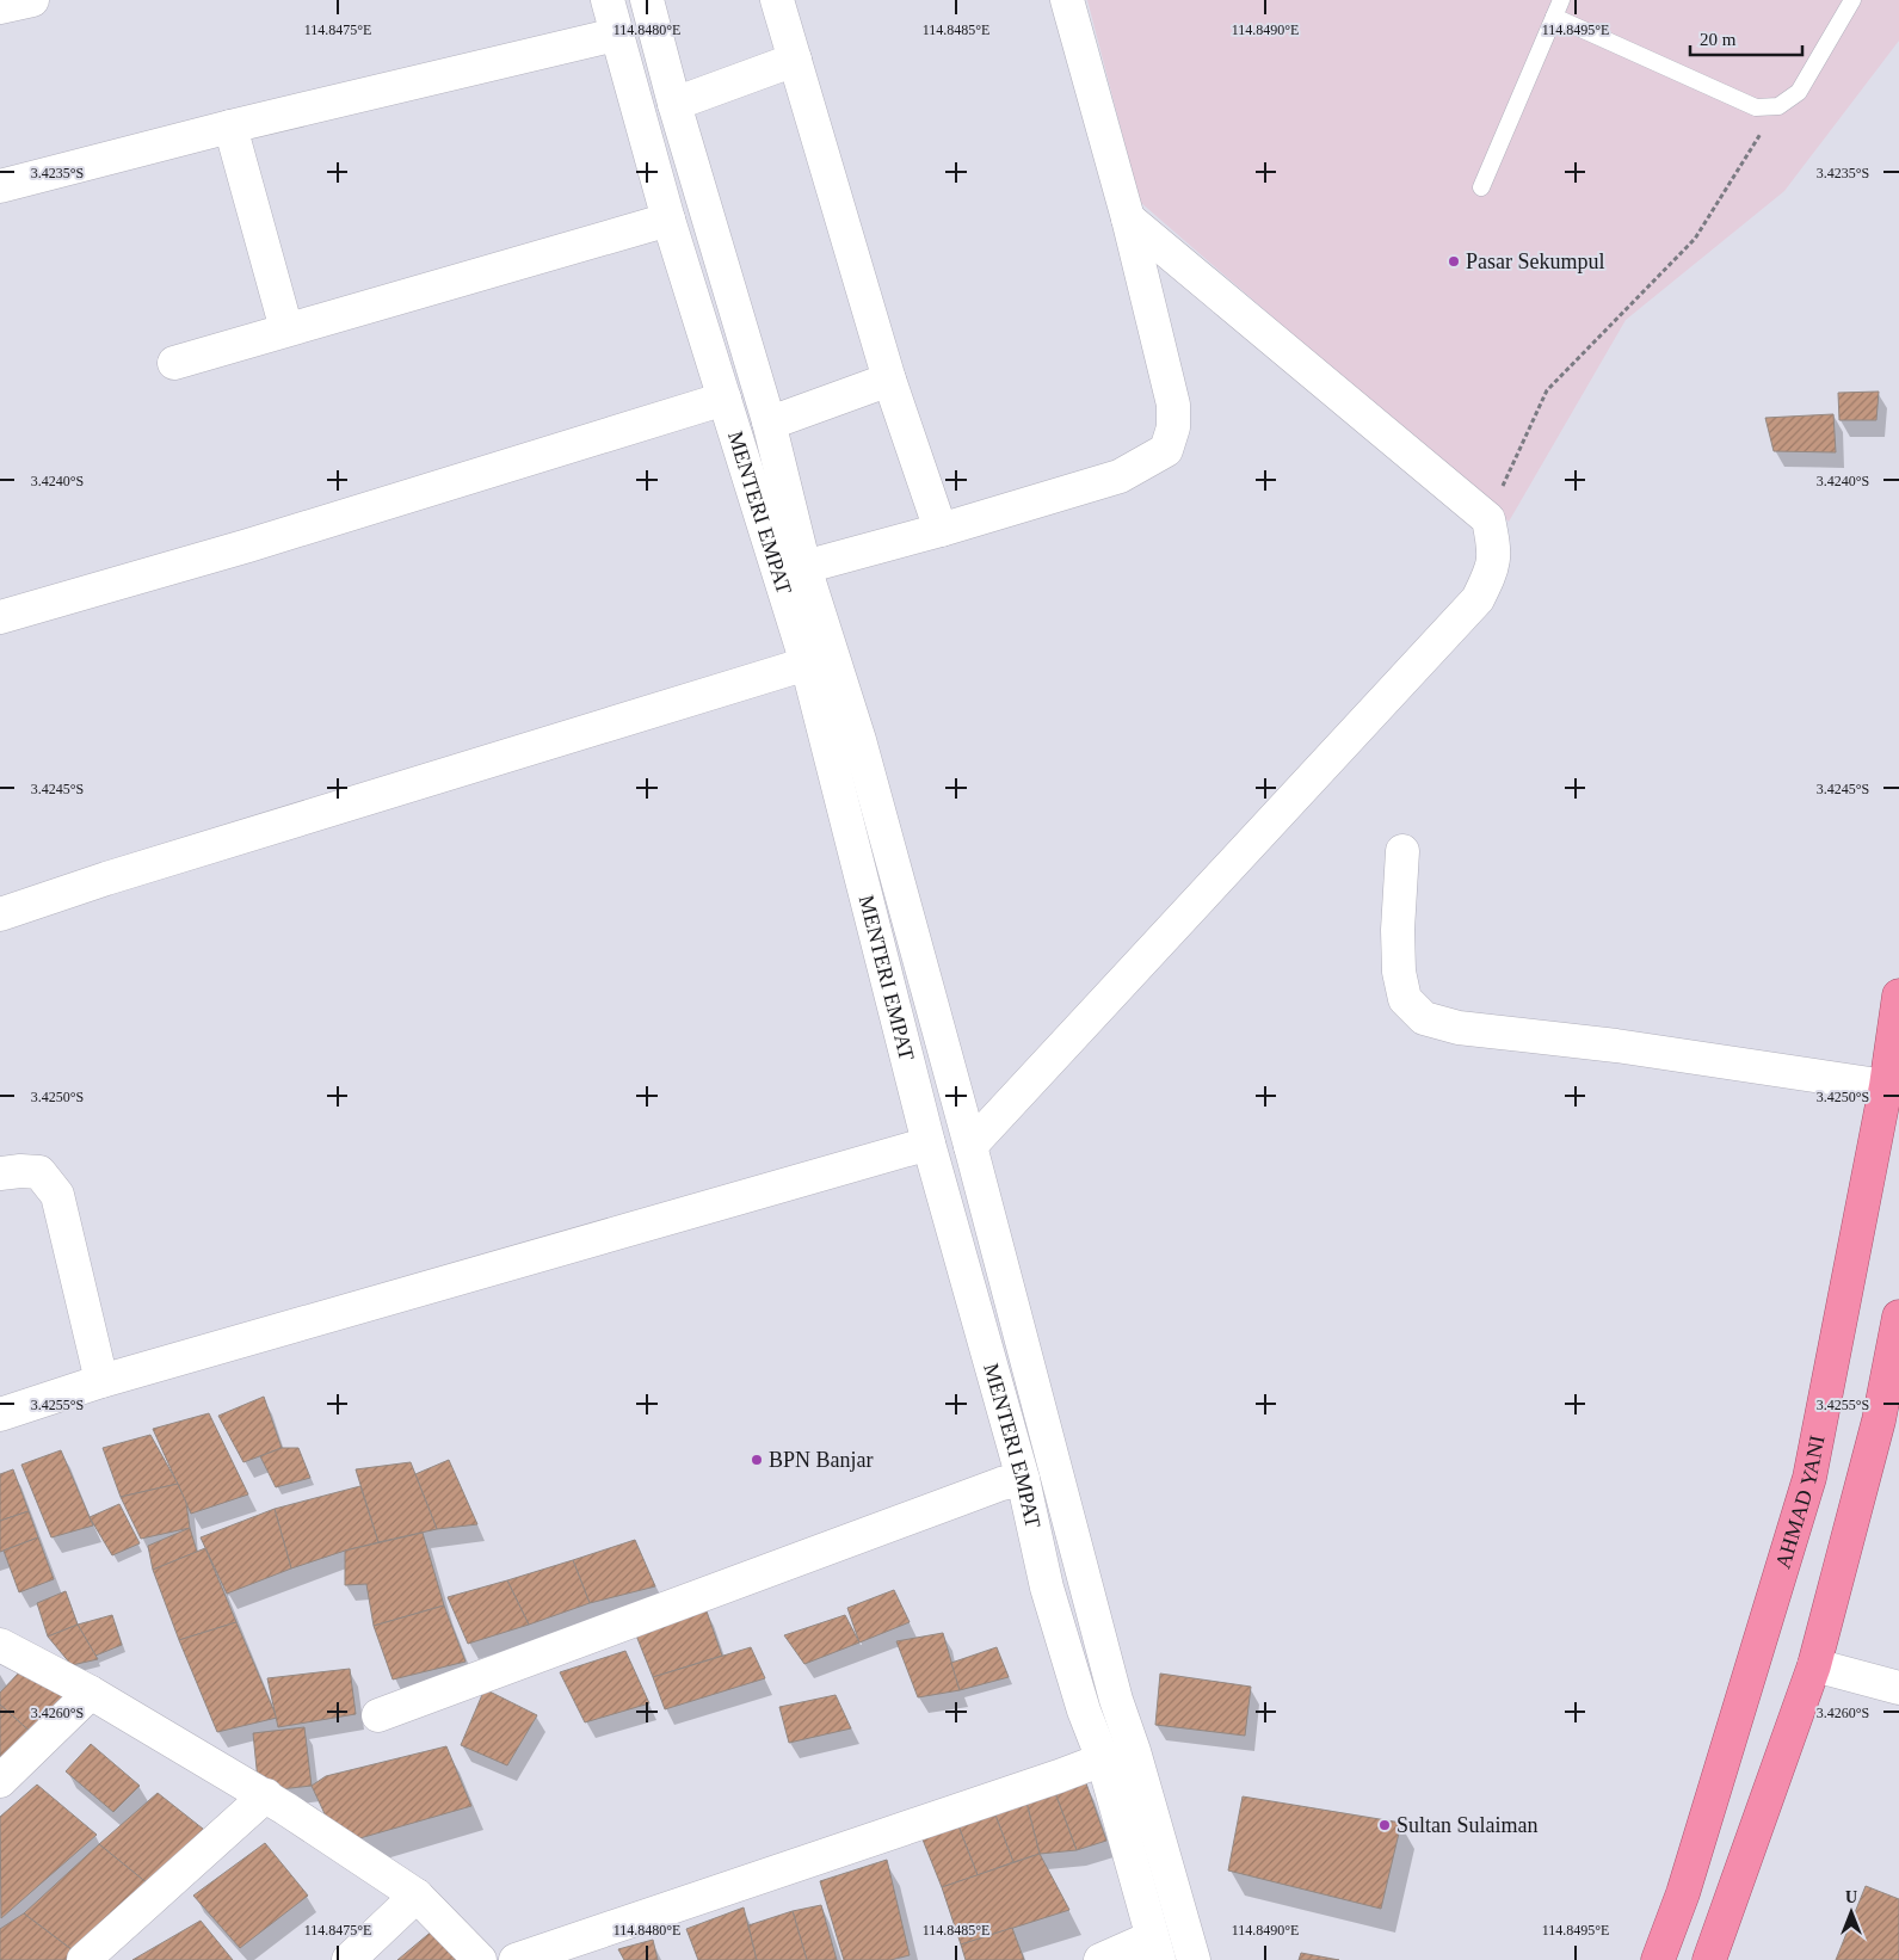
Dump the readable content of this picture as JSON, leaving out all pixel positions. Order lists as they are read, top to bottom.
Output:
{
  "streets": {
    "highway": ["AHMAD YANI"],
    "street": ["MENTERI EMPAT"]
  },
  "places": ["Pasar Sekumpul", "BPN Banjar", "Sultan Sulaiman"],
  "scale_bar": "20 m",
  "north": "top",
  "coordinates": [
    "114.8475°E",
    "114.8480°E",
    "114.8485°E",
    "114.8490°E",
    "114.8495°E",
    "3.4235°S",
    "3.4240°S",
    "3.4245°S",
    "3.4250°S",
    "3.4255°S",
    "3.4260°S"
  ]
}
